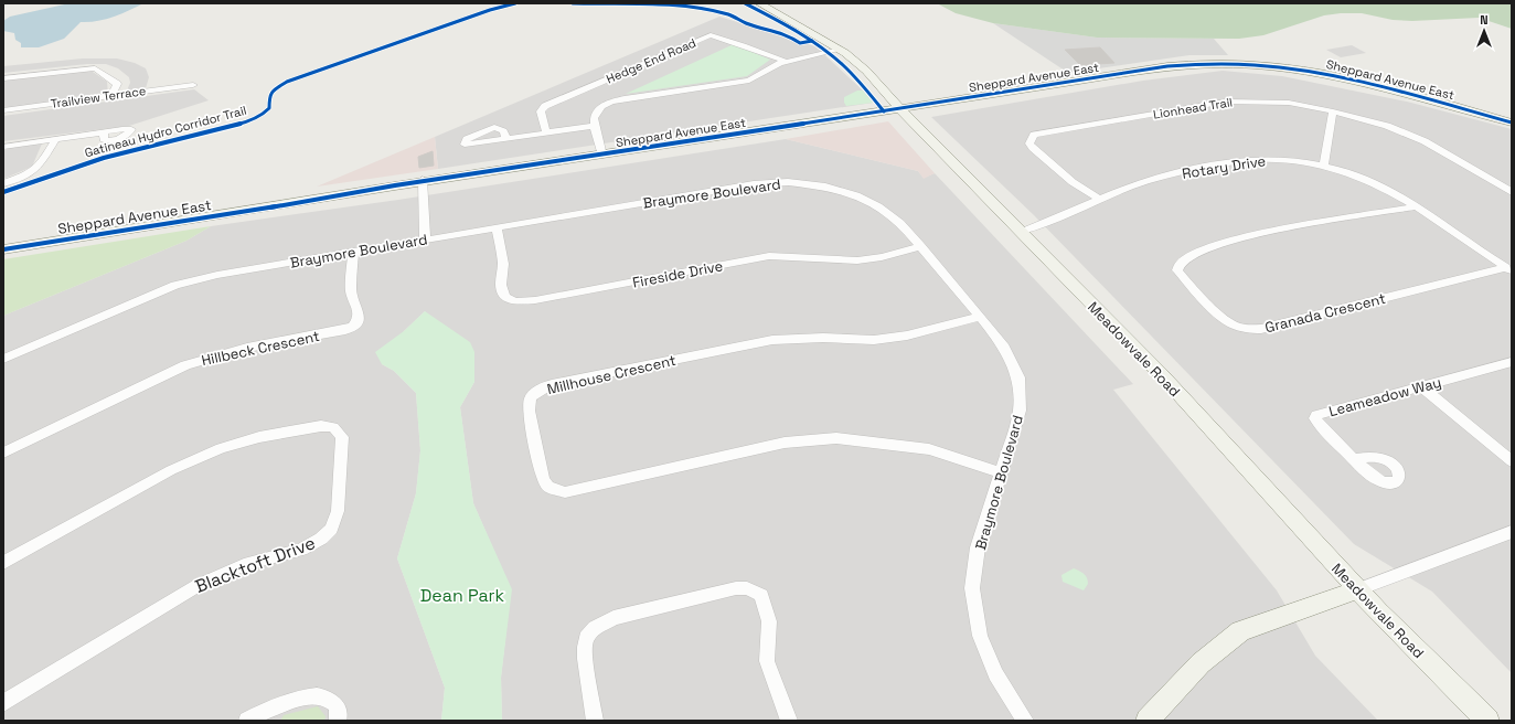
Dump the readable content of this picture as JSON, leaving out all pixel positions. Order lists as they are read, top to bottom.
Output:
{
  "streets": {
    "main road": ["Sheppard Avenue East", "Meadowvale Road"],
    "street": [
      "Hedge End Road",
      "Trailview Terrace",
      "Lionhead Trail",
      "Rotary Drive",
      "Braymore Boulevard",
      "Fireside Drive",
      "Granada Crescent",
      "Hillbeck Crescent",
      "Millhouse Crescent",
      "Leameadow Way",
      "Blacktoft Drive"
    ],
    "cycle path": ["Gatineau Hydro Corridor Trail"]
  },
  "crossings": [
    ["Hedge End Road", "Meadowvale Road"],
    ["Sheppard Avenue East", "Meadowvale Road"],
    ["Lionhead Trail", "Rotary Drive"],
    ["Rotary Drive", "Granada Crescent"],
    ["Rotary Drive", "Meadowvale Road"],
    ["Braymore Boulevard", "Fireside Drive"],
    ["Braymore Boulevard", "Hillbeck Crescent"],
    ["Braymore Boulevard", "Millhouse Crescent"]
  ],
  "parks": ["Dean Park"],
  "north": "top"
}
